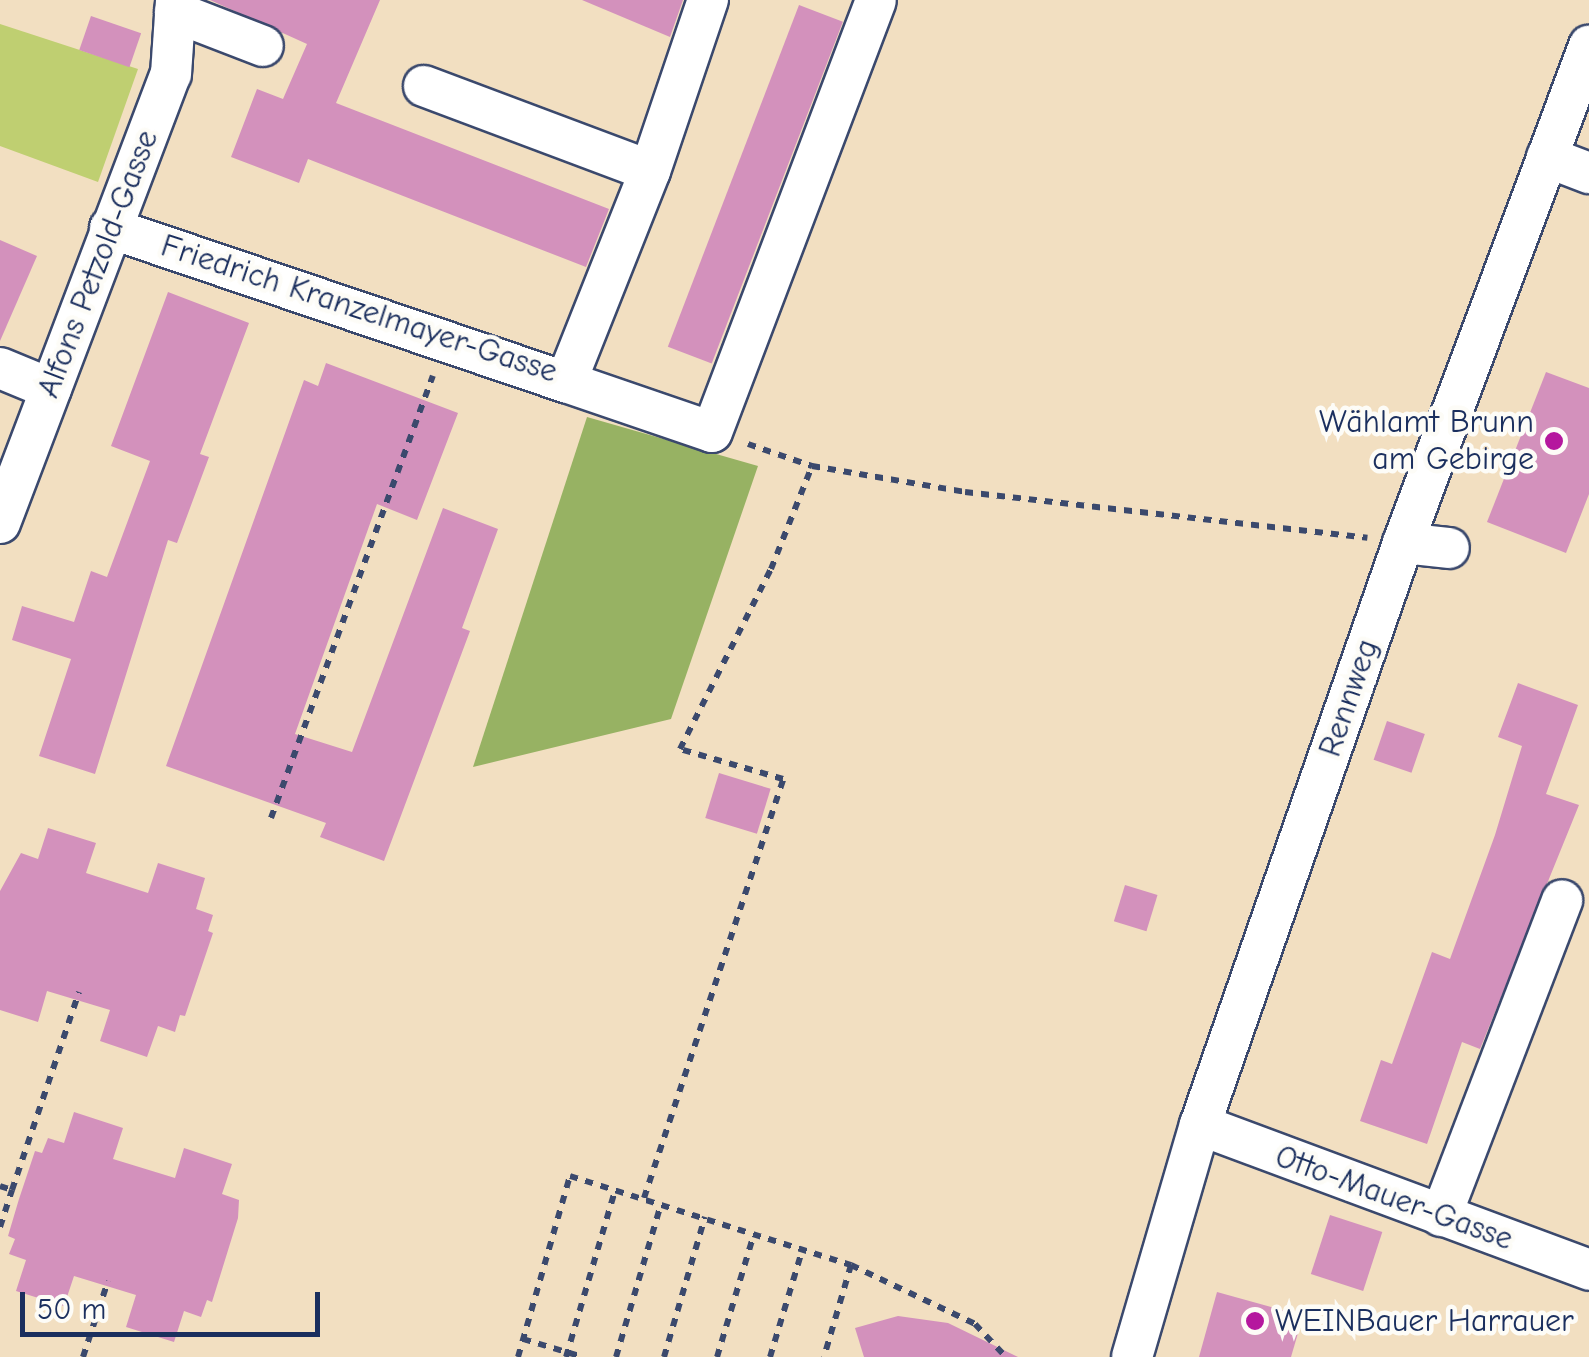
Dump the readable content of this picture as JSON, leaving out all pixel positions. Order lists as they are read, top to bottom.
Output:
{
  "streets": {
    "street": [
      "Alfons Petzold-Gasse",
      "Friedrich Kranzelmayer-Gasse",
      "Rennweg",
      "Otto-Mauer-Gasse"
    ]
  },
  "crossings": [
    ["Alfons Petzold-Gasse", "Friedrich Kranzelmayer-Gasse"],
    ["Rennweg", "Otto-Mauer-Gasse"]
  ],
  "places": ["Wählamt Brunn am Gebirge", "WEINBauer Harrauer"],
  "scale_bar": "50 m"
}
